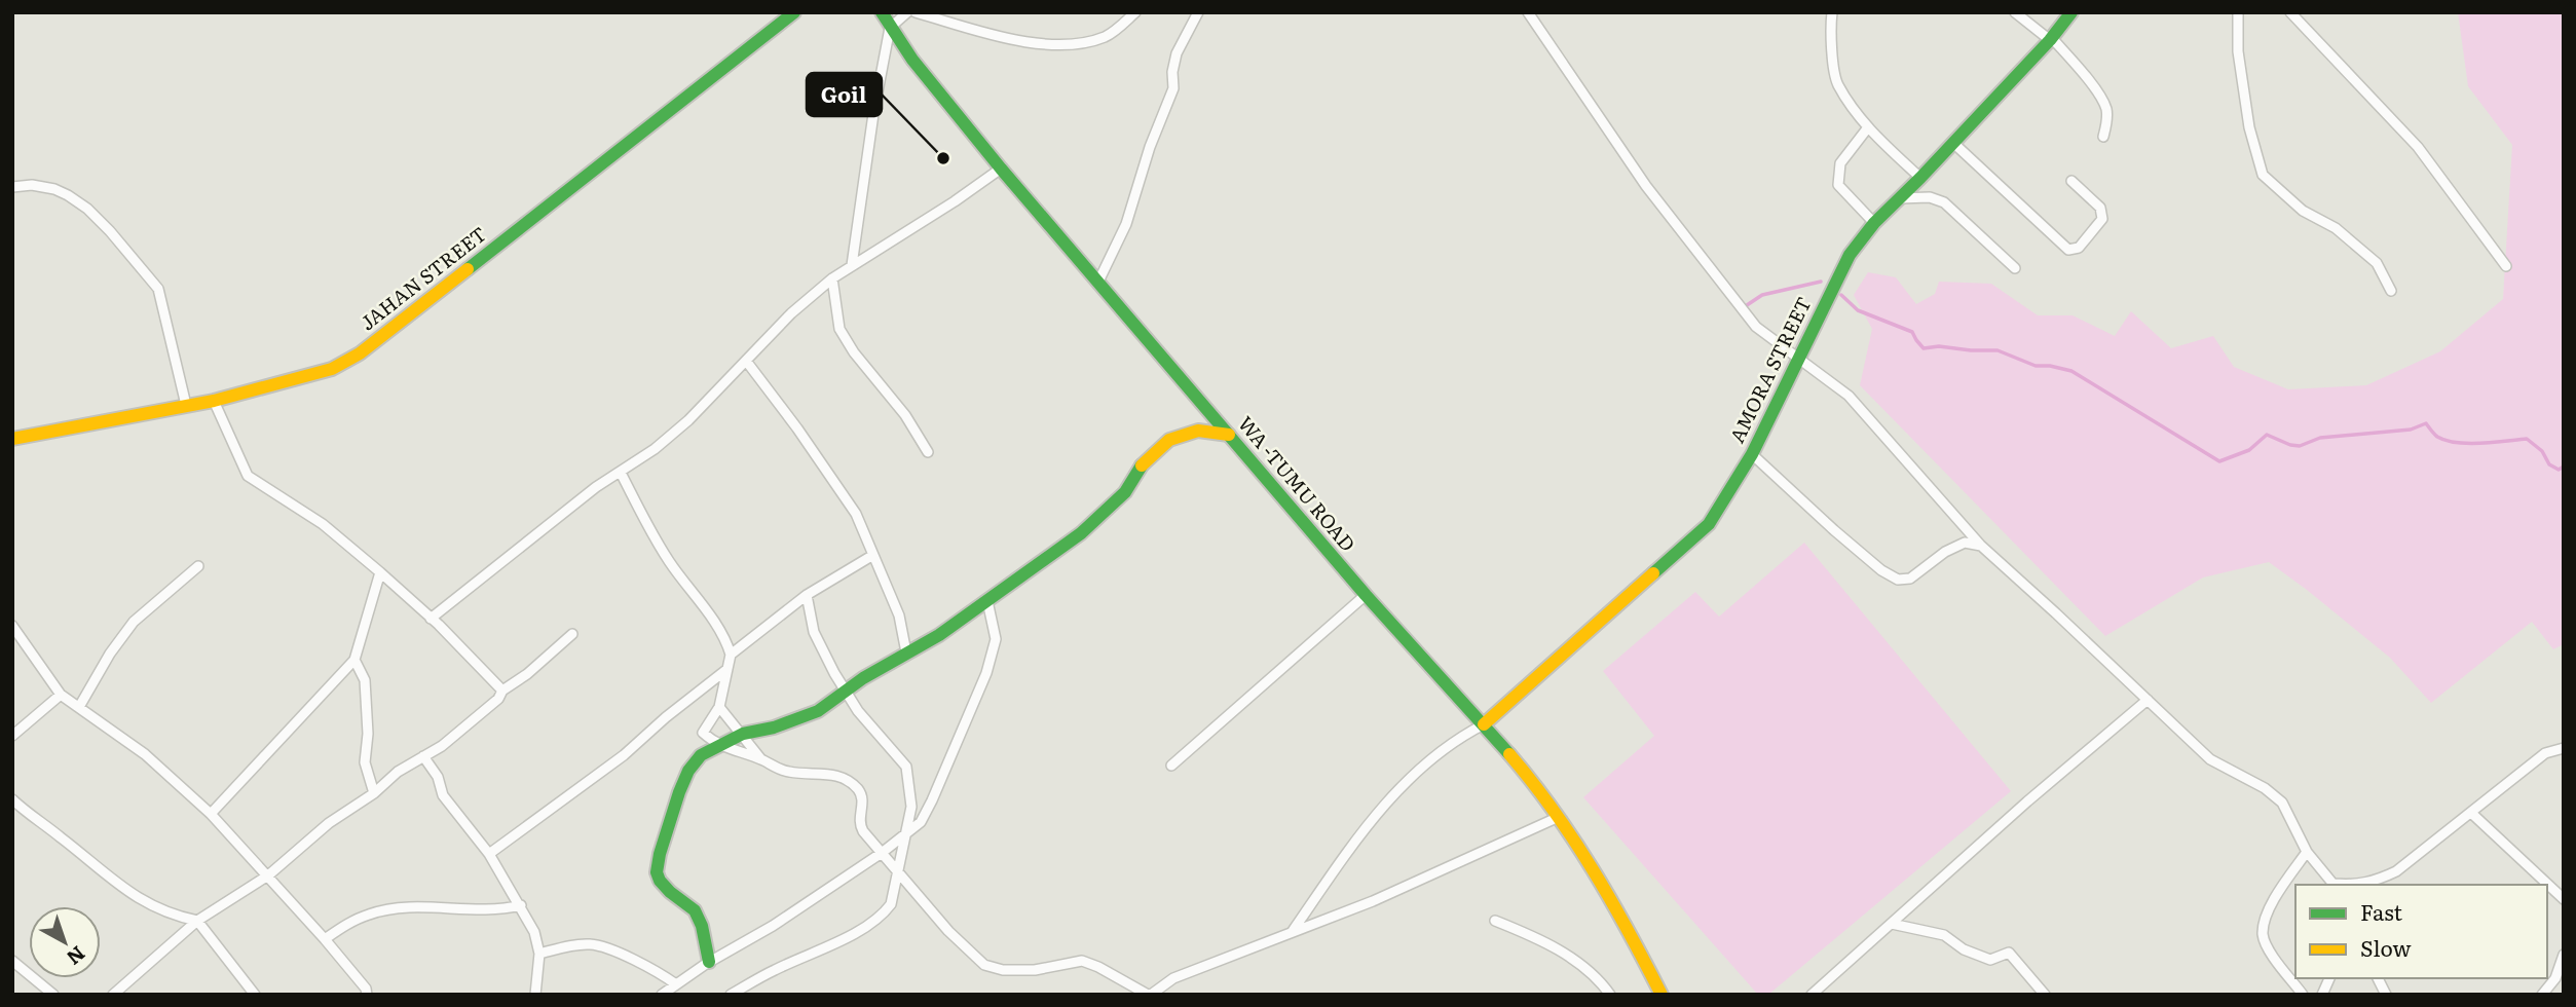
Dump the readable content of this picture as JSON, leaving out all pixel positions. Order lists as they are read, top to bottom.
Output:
{
  "streets": {
    "main road": ["JAHAN STREET", "AMORA STREET", "WA -TUMU ROAD"]
  },
  "crossings": [
    ["AMORA STREET", "WA -TUMU ROAD"]
  ],
  "places": ["Goil"],
  "legend": ["Fast", "Slow"],
  "north": "bottom right"
}
